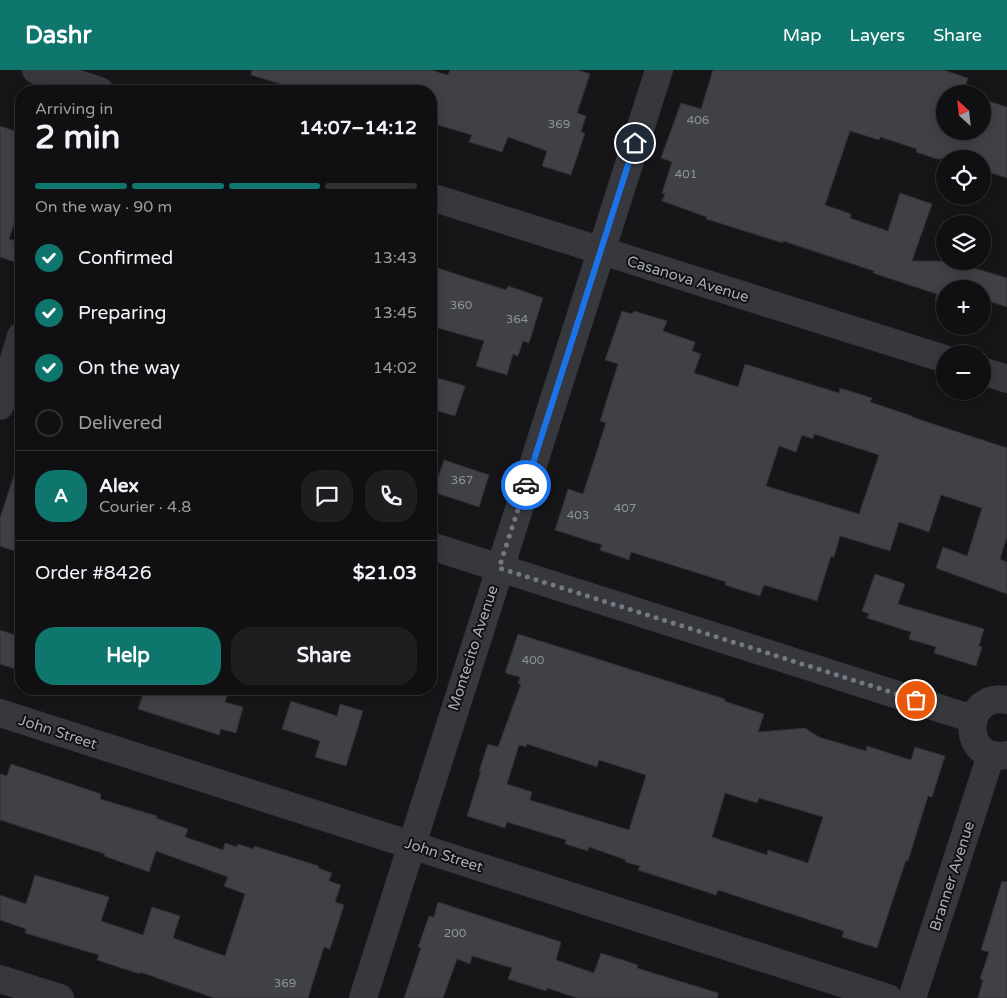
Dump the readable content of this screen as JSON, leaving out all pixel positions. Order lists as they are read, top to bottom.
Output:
{
  "streets": {
    "street": [
      "Casanova Avenue",
      "Montecito Avenue",
      "John Street",
      "Branner Avenue"
    ]
  },
  "crossings": [
    ["Casanova Avenue", "Montecito Avenue"],
    ["Montecito Avenue", "John Street"]
  ],
  "house_numbers": [
    "406",
    "369",
    "401",
    "360",
    "364",
    "367",
    "407",
    "403",
    "400",
    "200",
    "369"
  ],
  "north": "top left",
  "page": {
    "header": "Dashr",
    "nav": ["Map", "Layers", "Share"],
    "map_buttons": ["+", "−"],
    "heading": ["2 min", "Arriving in", "14:07–14:12"],
    "panel": [
      "Alex",
      "Courier · 4.8",
      "Order #8426",
      "$21.03"
    ],
    "bar": "On the way · 90 m",
    "list": [
      ["Confirmed", "13:43"],
      ["Preparing", "13:45"],
      ["On the way", "14:02"],
      "Delivered"
    ],
    "round": "A",
    "buttons": ["Help", "Share"]
  }
}
